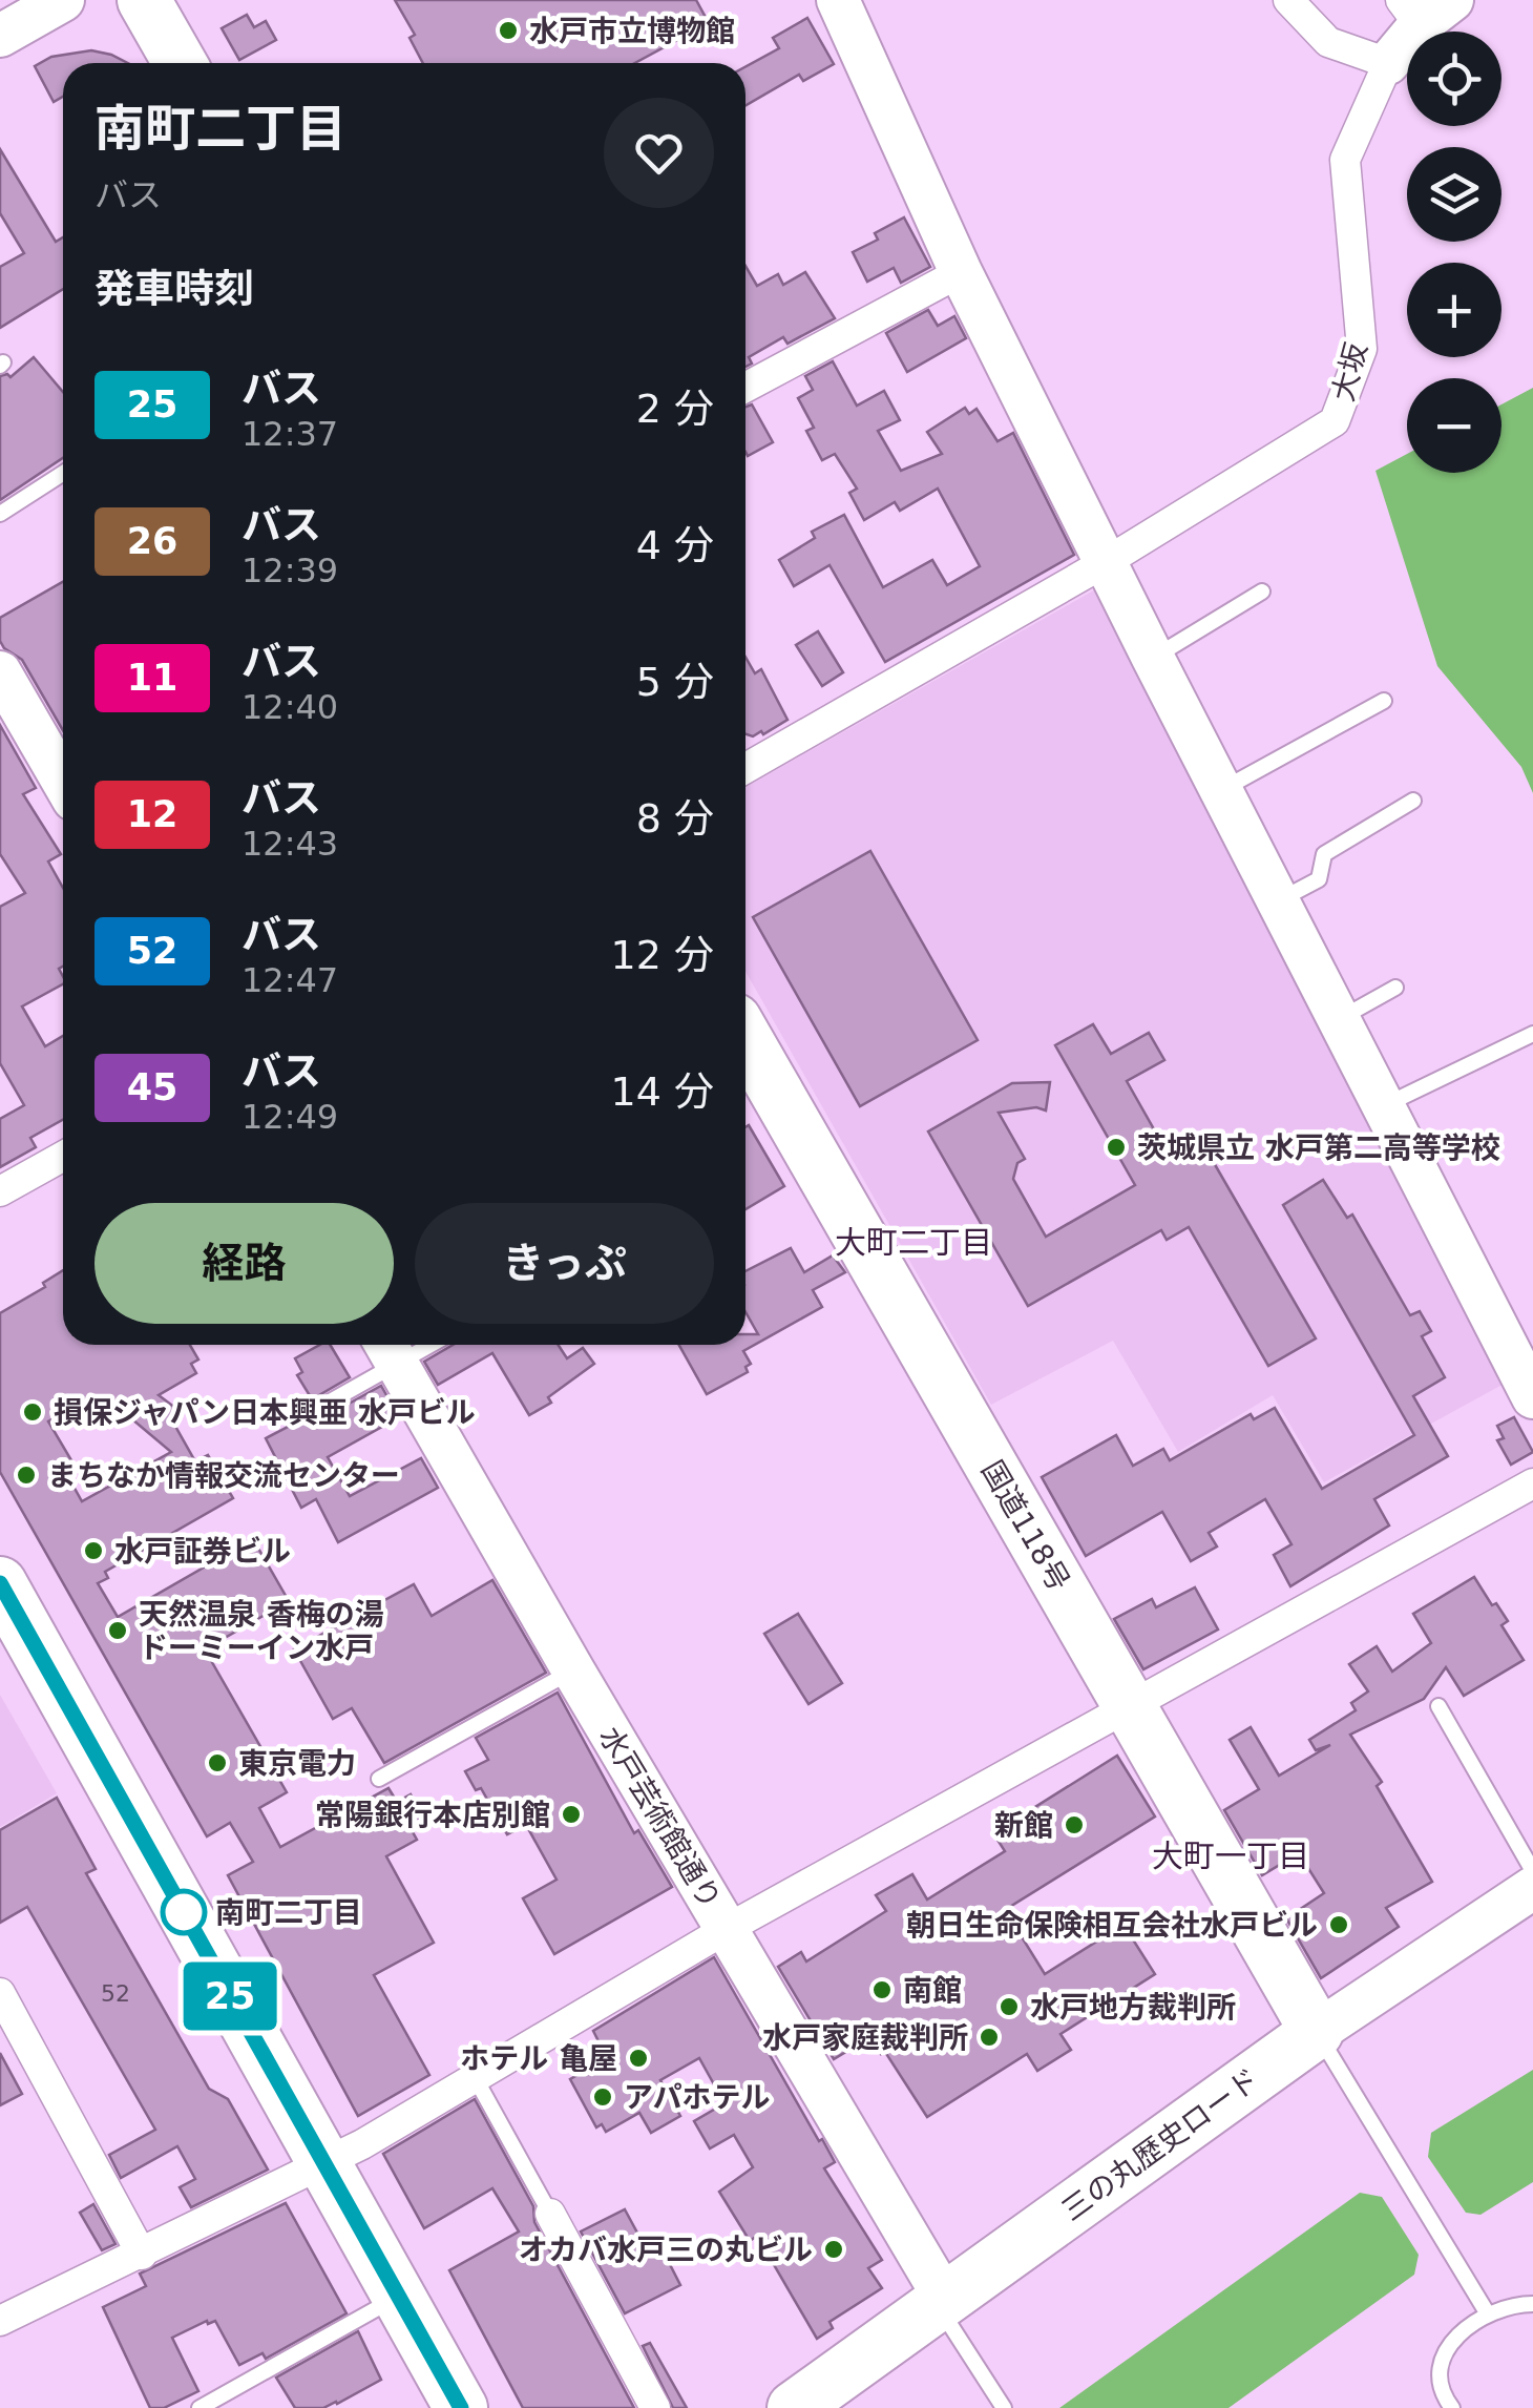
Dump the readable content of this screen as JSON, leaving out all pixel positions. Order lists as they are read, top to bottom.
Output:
{
  "streets": {
    "highway": ["国道118号", "三の丸歴史ロード"],
    "street": ["大坂", "水戸芸術館通り"]
  },
  "crossings": [
    ["国道118号", "三の丸歴史ロード"],
    ["水戸芸術館通り", "三の丸歴史ロード"]
  ],
  "districts": ["大町二丁目", "大町一丁目"],
  "places": [
    "水戸市立博物館",
    "茨城県立 水戸第二高等学校",
    "損保ジャパン日本興亜 水戸ビル",
    "まちなか情報交流センター",
    "水戸証券ビル",
    "天然温泉 香梅の湯 ドーミーイン水戸",
    "東京電力",
    "常陽銀行本店別館",
    "新館",
    "南町二丁目",
    "朝日生命保険相互会社水戸ビル",
    "南館",
    "水戸地方裁判所",
    "水戸家庭裁判所",
    "ホテル 亀屋",
    "アパホテル",
    "オカバ水戸三の丸ビル"
  ],
  "lines": ["bus line 25"],
  "house_numbers": ["52"],
  "page": {
    "on_map": "25",
    "map_buttons": ["+", "−"],
    "heading": [
      ["南町二丁目", "バス"],
      "発車時刻"
    ],
    "list": [
      {
        "mark": "25",
        "name": "バス",
        "note": "12:37",
        "value": "2 分"
      },
      {
        "mark": "26",
        "name": "バス",
        "note": "12:39",
        "value": "4 分"
      },
      {
        "mark": "11",
        "name": "バス",
        "note": "12:40",
        "value": "5 分"
      },
      {
        "mark": "12",
        "name": "バス",
        "note": "12:43",
        "value": "8 分"
      },
      {
        "mark": "52",
        "name": "バス",
        "note": "12:47",
        "value": "12 分"
      },
      {
        "mark": "45",
        "name": "バス",
        "note": "12:49",
        "value": "14 分"
      }
    ],
    "buttons": ["経路", "きっぷ"]
  }
}
